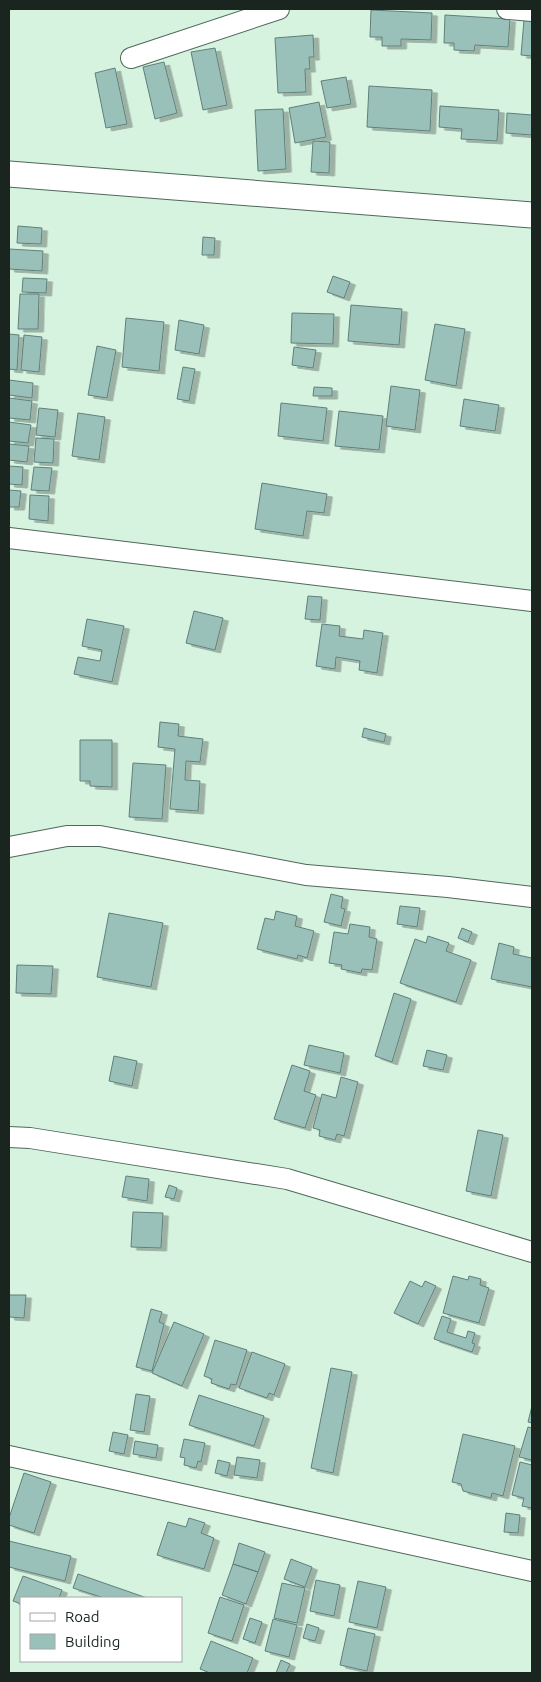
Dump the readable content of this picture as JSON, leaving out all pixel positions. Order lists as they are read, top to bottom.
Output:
{
  "legend": ["Road", "Building"]
}
